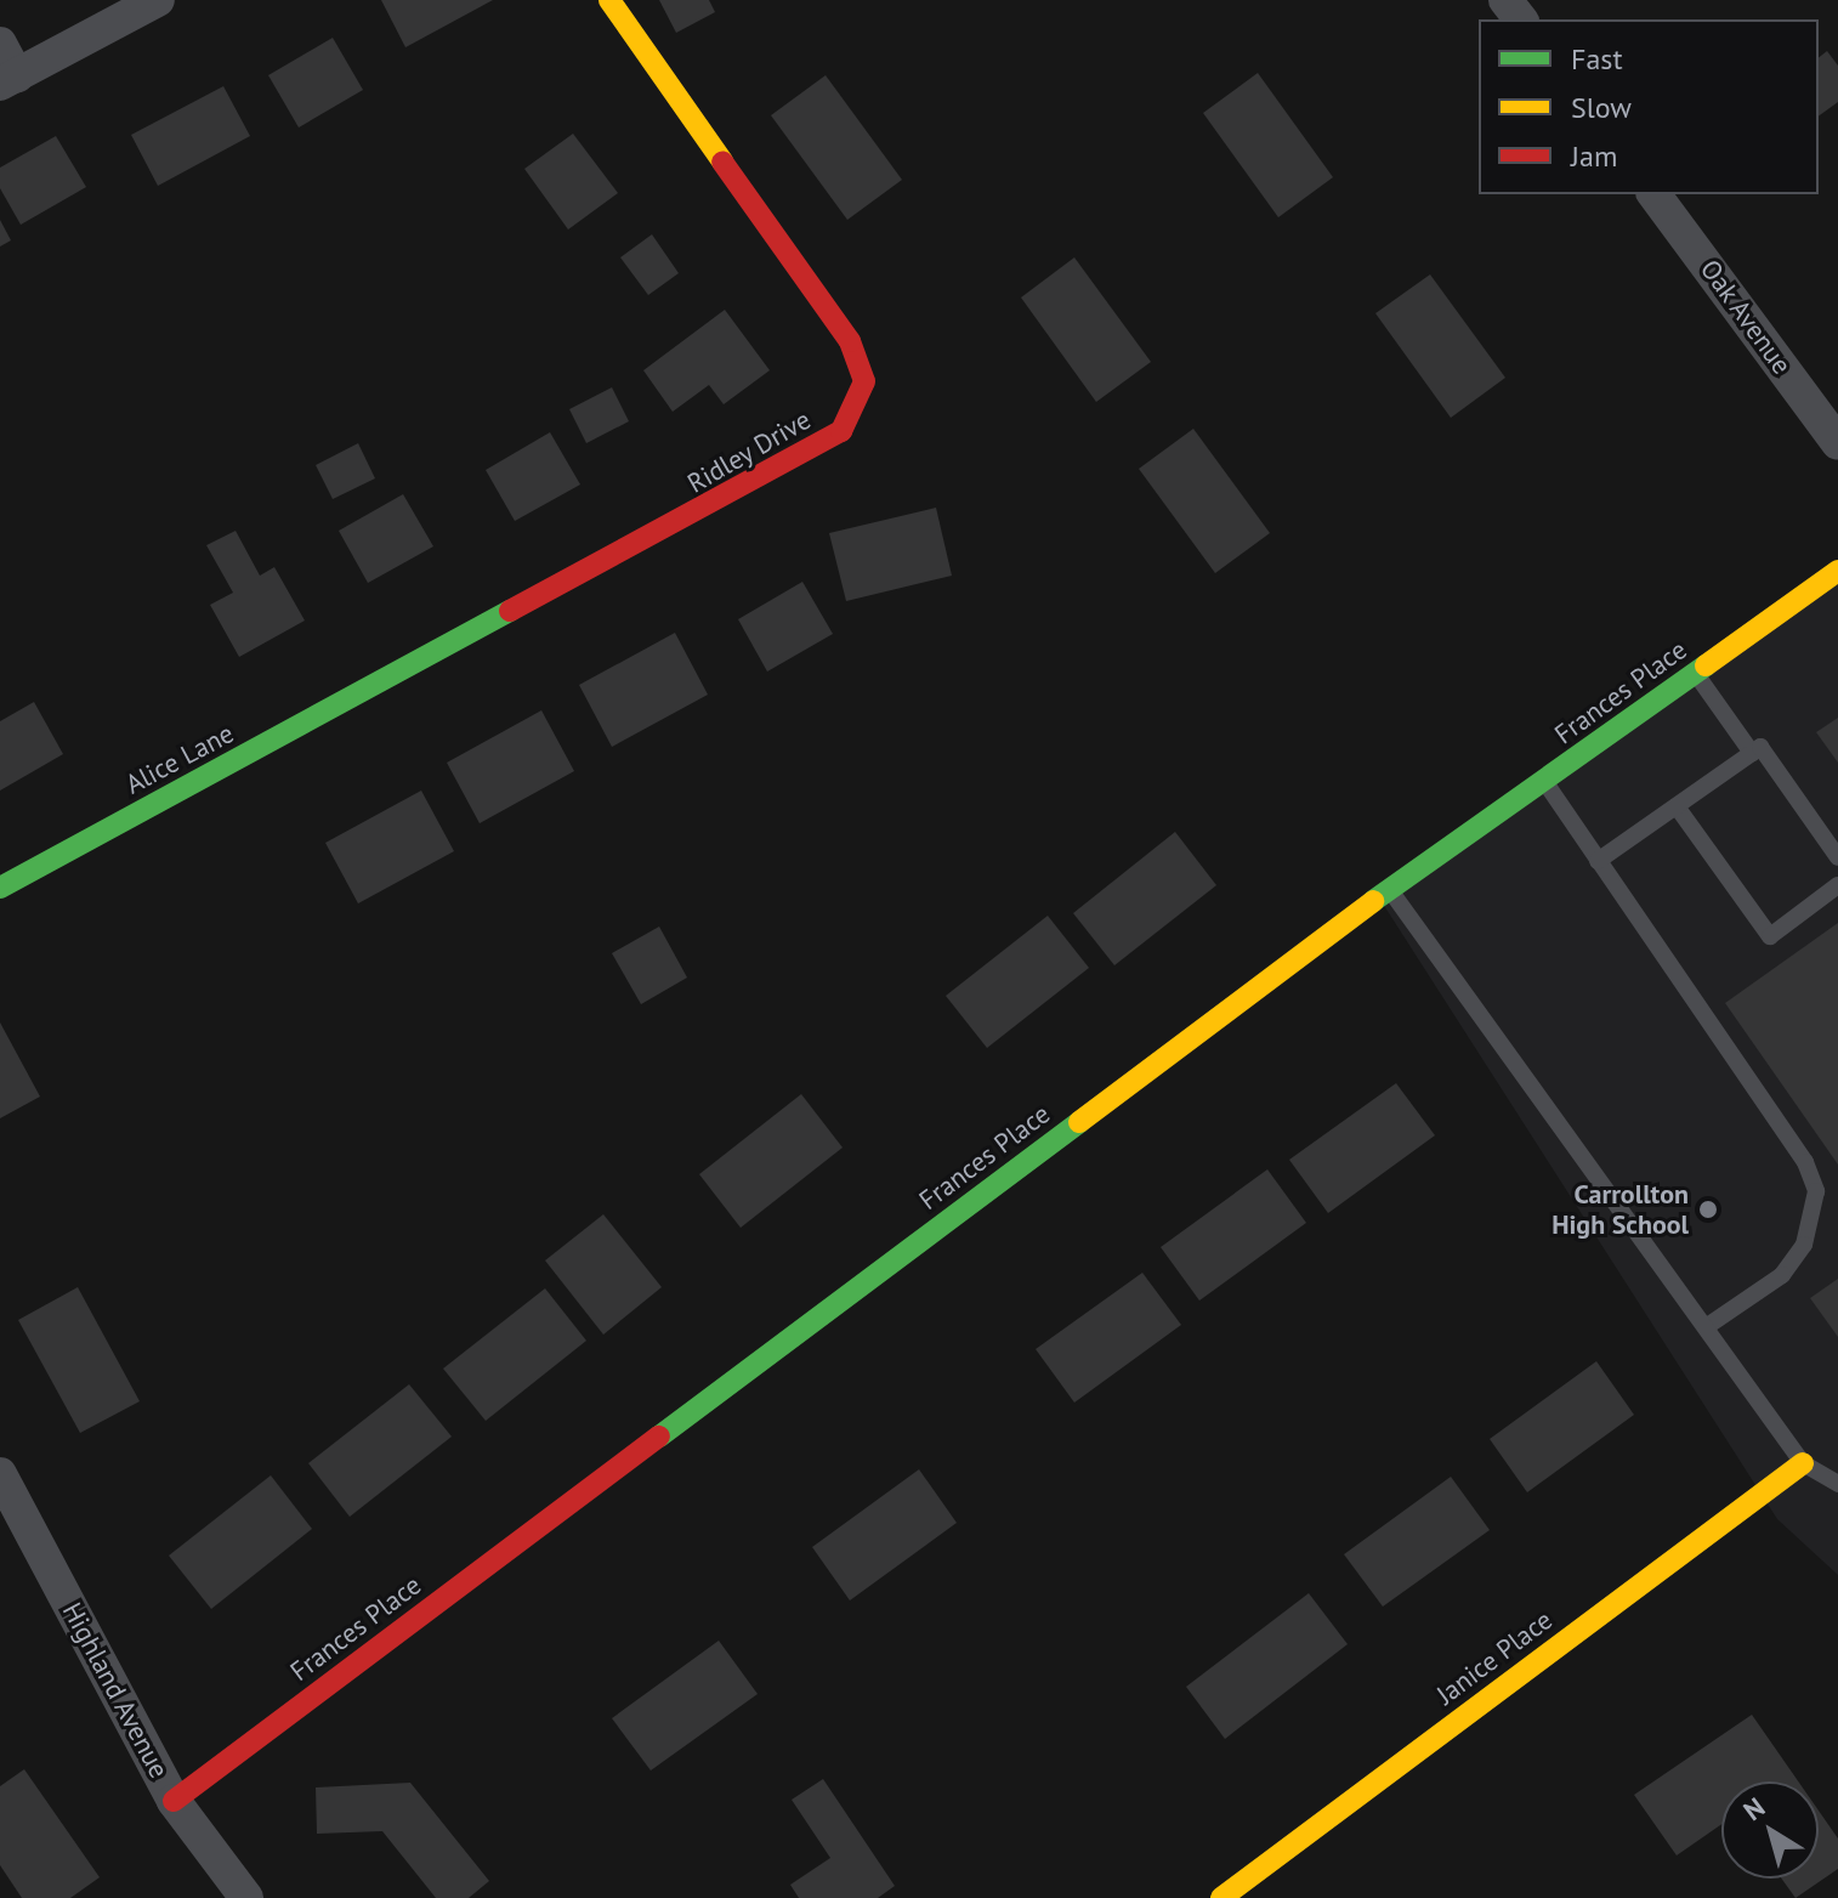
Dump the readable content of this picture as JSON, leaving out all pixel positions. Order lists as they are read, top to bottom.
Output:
{
  "streets": {
    "street": [
      "Oak Avenue",
      "Ridley Drive",
      "Frances Place",
      "Alice Lane",
      "Janice Place",
      "Highland Avenue"
    ]
  },
  "crossings": [
    ["Ridley Drive", "Alice Lane"],
    ["Frances Place", "Highland Avenue"]
  ],
  "places": ["Carrollton High School"],
  "legend": ["Fast", "Slow", "Jam"],
  "north": "top left"
}
